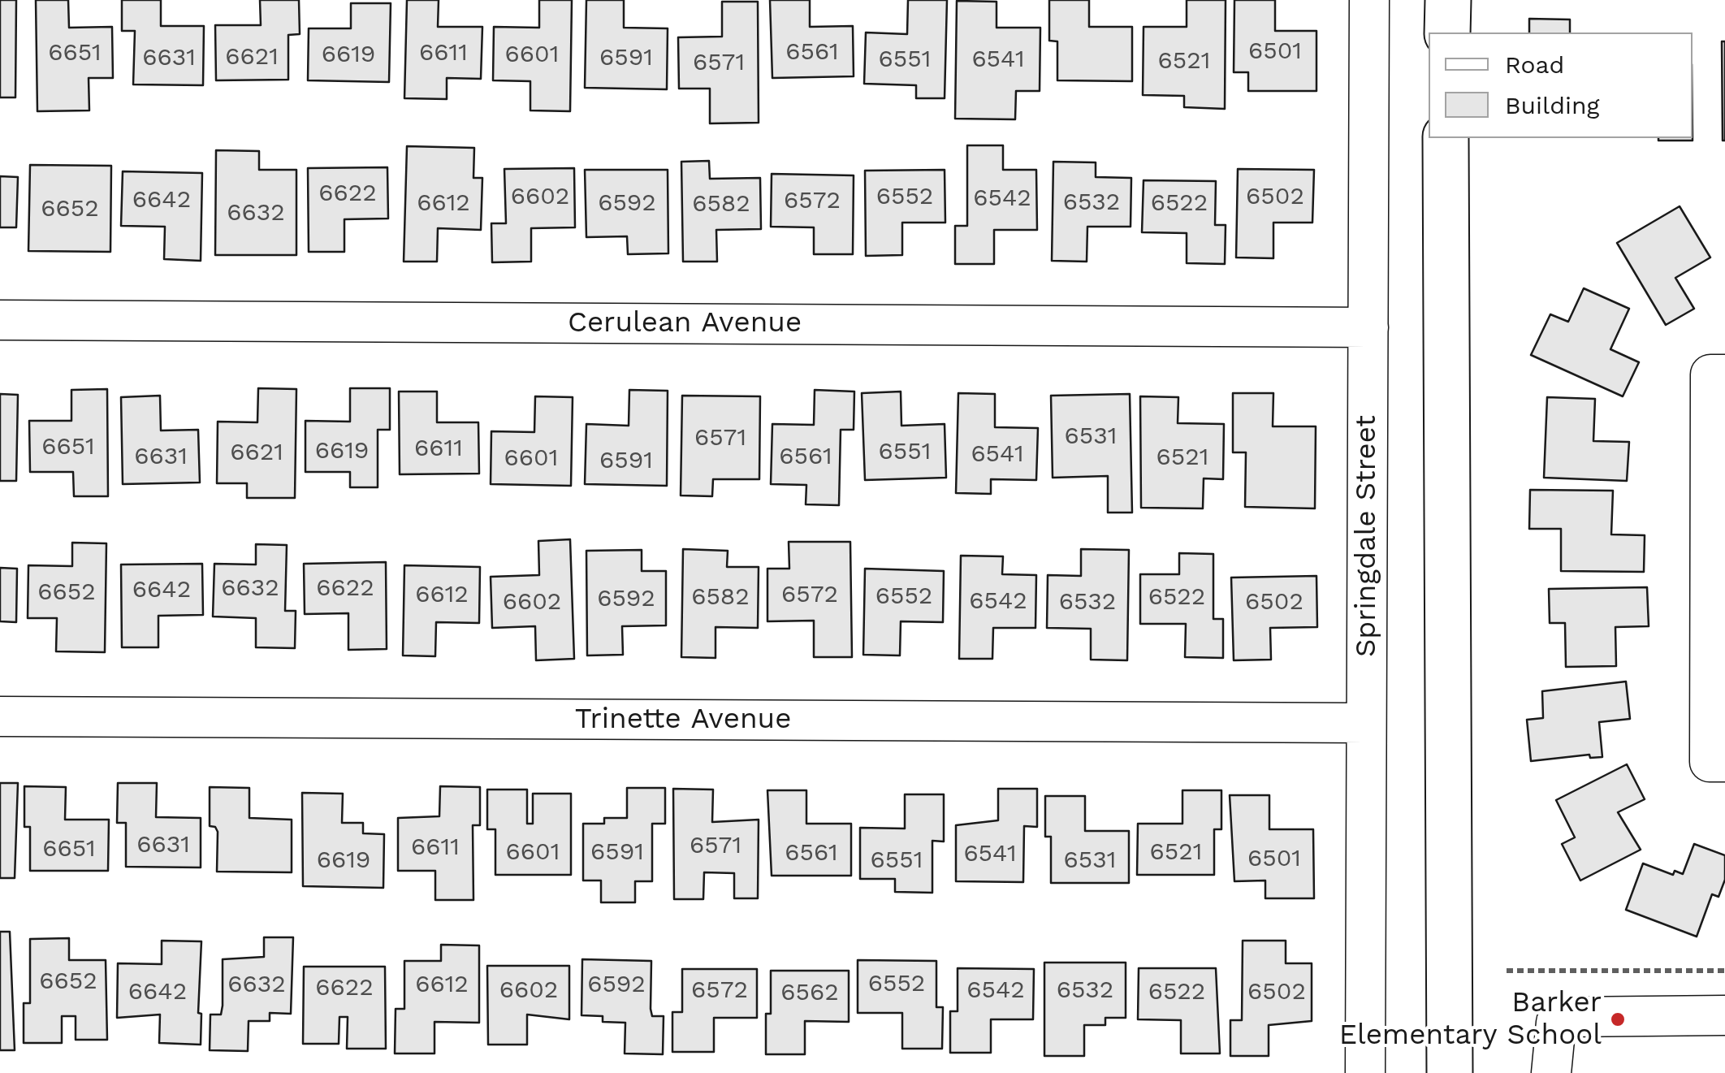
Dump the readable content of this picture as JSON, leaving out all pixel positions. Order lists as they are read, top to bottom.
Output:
{
  "streets": {
    "street": ["Cerulean Avenue", "Springdale Street", "Trinette Avenue"]
  },
  "crossings": [
    ["Cerulean Avenue", "Springdale Street"],
    ["Springdale Street", "Trinette Avenue"]
  ],
  "places": ["Barker Elementary School"],
  "house_numbers": [
    "6501",
    "6561",
    "6651",
    "6611",
    "6619",
    "6601",
    "6621",
    "6631",
    "6591",
    "6551",
    "6541",
    "6521",
    "6571",
    "6622",
    "6602",
    "6552",
    "6502",
    "6542",
    "6642",
    "6572",
    "6532",
    "6612",
    "6592",
    "6522",
    "6582",
    "6652",
    "6632",
    "6531",
    "6571",
    "6651",
    "6611",
    "6619",
    "6551",
    "6621",
    "6541",
    "6631",
    "6561",
    "6521",
    "6601",
    "6591",
    "6632",
    "6622",
    "6642",
    "6652",
    "6612",
    "6572",
    "6552",
    "6582",
    "6522",
    "6592",
    "6542",
    "6602",
    "6532",
    "6502",
    "6631",
    "6571",
    "6611",
    "6651",
    "6601",
    "6591",
    "6521",
    "6561",
    "6541",
    "6501",
    "6619",
    "6551",
    "6531",
    "6652",
    "6552",
    "6632",
    "6612",
    "6592",
    "6622",
    "6602",
    "6572",
    "6542",
    "6532",
    "6642",
    "6522",
    "6502",
    "6562"
  ],
  "legend": ["Road", "Building"]
}
